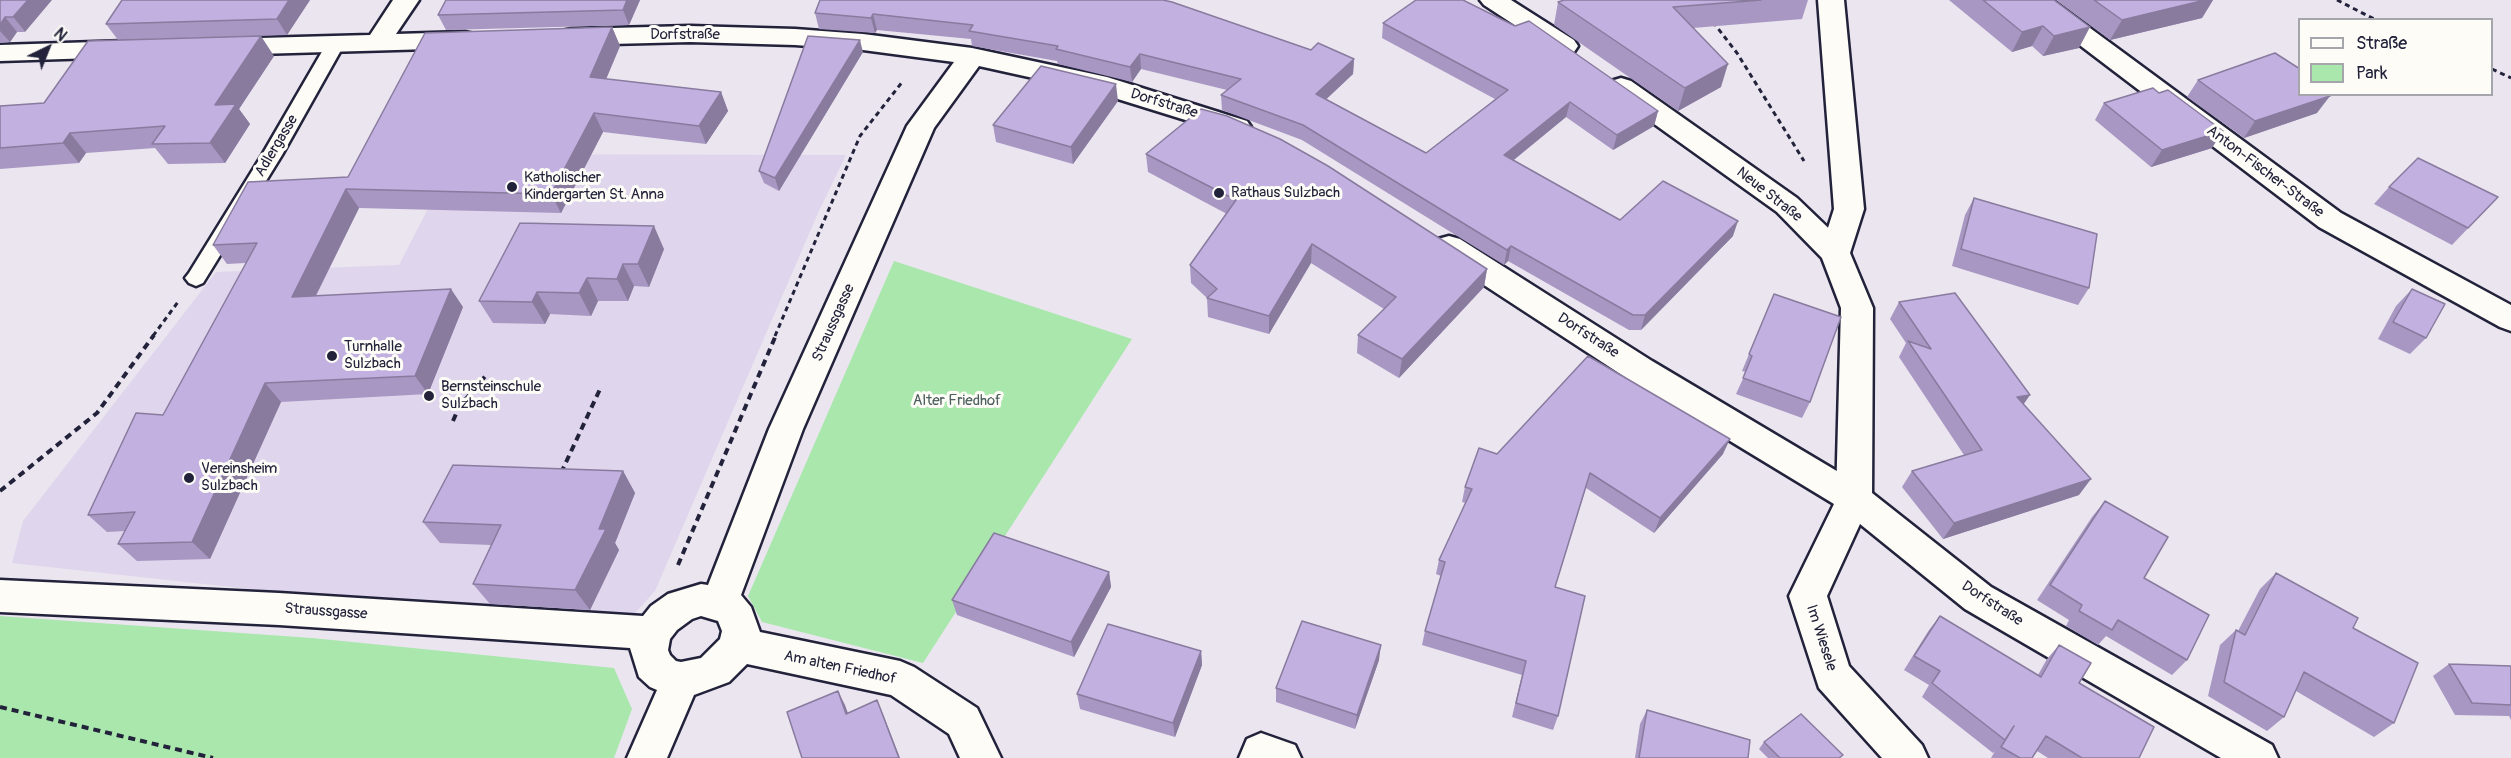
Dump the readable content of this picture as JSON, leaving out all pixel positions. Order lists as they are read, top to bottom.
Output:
{
  "streets": {
    "street": [
      "Dorfstraße",
      "Anton-Fischer-Straße",
      "Neue Straße",
      "Straussgasse",
      "Im Wiesele",
      "Am alten Friedhof"
    ],
    "lane": ["Adlergasse"]
  },
  "crossings": [
    ["Dorfstraße", "Neue Straße"],
    ["Dorfstraße", "Straussgasse"],
    ["Dorfstraße", "Im Wiesele"],
    ["Neue Straße", "Im Wiesele"],
    ["Straussgasse", "Am alten Friedhof"]
  ],
  "parks": ["Alter Friedhof"],
  "places": [
    "Katholischer Kindergarten St. Anna",
    "Rathaus Sulzbach",
    "Turnhalle Sulzbach",
    "Bernsteinschule Sulzbach",
    "Vereinsheim Sulzbach"
  ],
  "legend": ["Straße", "Park"],
  "north": "top right"
}
